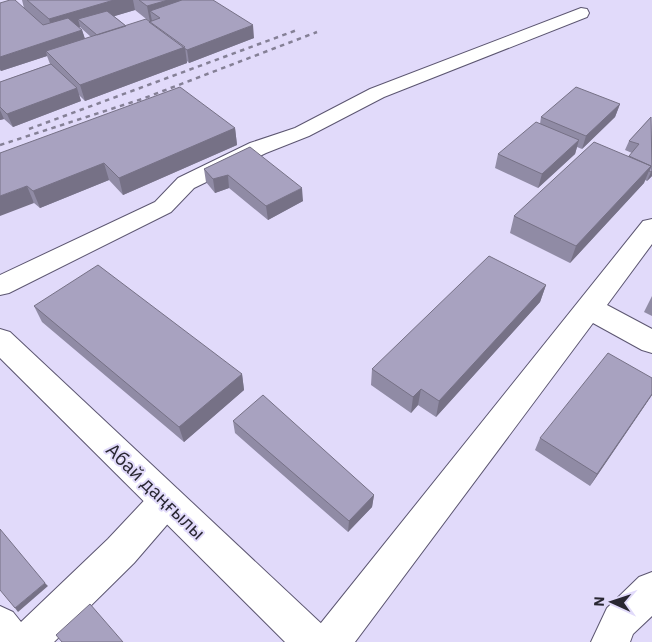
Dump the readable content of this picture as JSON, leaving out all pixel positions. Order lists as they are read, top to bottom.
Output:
{
  "streets": {
    "main road": ["Абай даңғылы"]
  },
  "north": "left"
}
